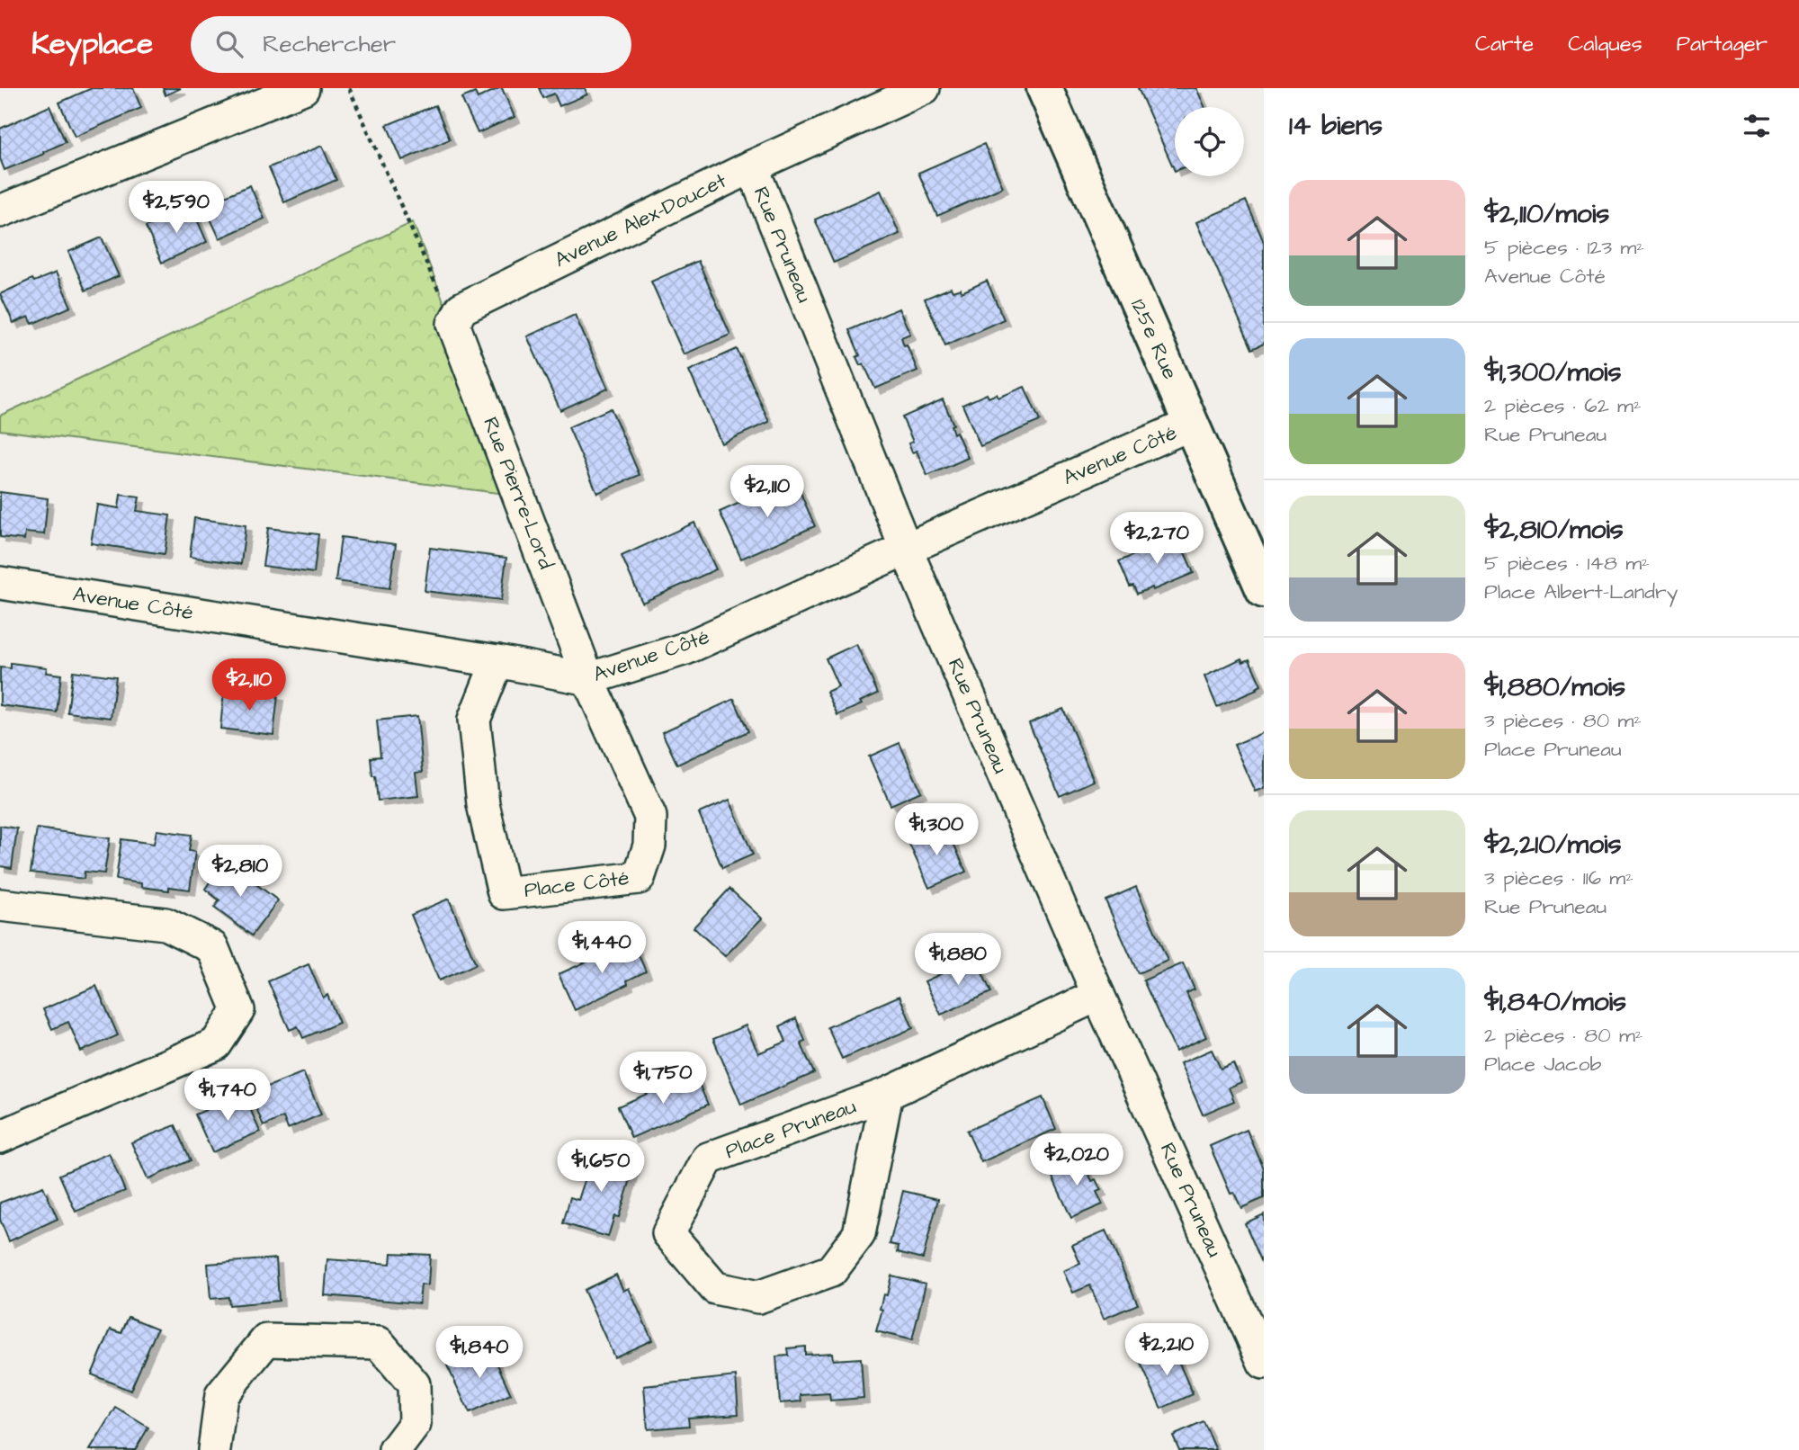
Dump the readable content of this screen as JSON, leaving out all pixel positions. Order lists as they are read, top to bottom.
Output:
{
  "streets": {
    "main road": ["125e Rue"],
    "street": [
      "Avenue Alex-Doucet",
      "Rue Pruneau",
      "Avenue Côté",
      "Rue Pierre-Lord",
      "Place Côté",
      "Place Pruneau"
    ]
  },
  "crossings": [
    ["Avenue Alex-Doucet", "Rue Pruneau"],
    ["Avenue Alex-Doucet", "Rue Pierre-Lord"],
    ["Rue Pruneau", "Avenue Côté"],
    ["Rue Pruneau", "Place Pruneau"],
    ["125e Rue", "Avenue Côté"],
    ["Avenue Côté", "Rue Pierre-Lord"],
    ["Avenue Côté", "Place Côté"],
    ["Rue Pierre-Lord", "Place Côté"]
  ],
  "page": {
    "header": "Keyplace",
    "search": "Rechercher",
    "nav": ["Carte", "Calques", "Partager"],
    "heading": "14 biens",
    "list": [
      {
        "name": "$2,110/mois",
        "note": "5 pièces · 123 m² · Avenue Côté"
      },
      {
        "name": "$1,300/mois",
        "note": "2 pièces · 62 m² · Rue Pruneau"
      },
      {
        "name": "$2,810/mois",
        "note": "5 pièces · 148 m² · Place Albert-Landry"
      },
      {
        "name": "$1,880/mois",
        "note": "3 pièces · 80 m² · Place Pruneau"
      },
      {
        "name": "$2,210/mois",
        "note": "3 pièces · 116 m² · Rue Pruneau"
      },
      {
        "name": "$1,840/mois",
        "note": "2 pièces · 80 m² · Place Jacob"
      }
    ],
    "price": [
      "$2,590",
      "$2,110",
      "$2,270",
      "$2,110",
      "$1,300",
      "$2,810",
      "$1,440",
      "$1,880",
      "$1,750",
      "$1,740",
      "$2,020",
      "$1,650",
      "$2,210",
      "$1,840"
    ]
  }
}
